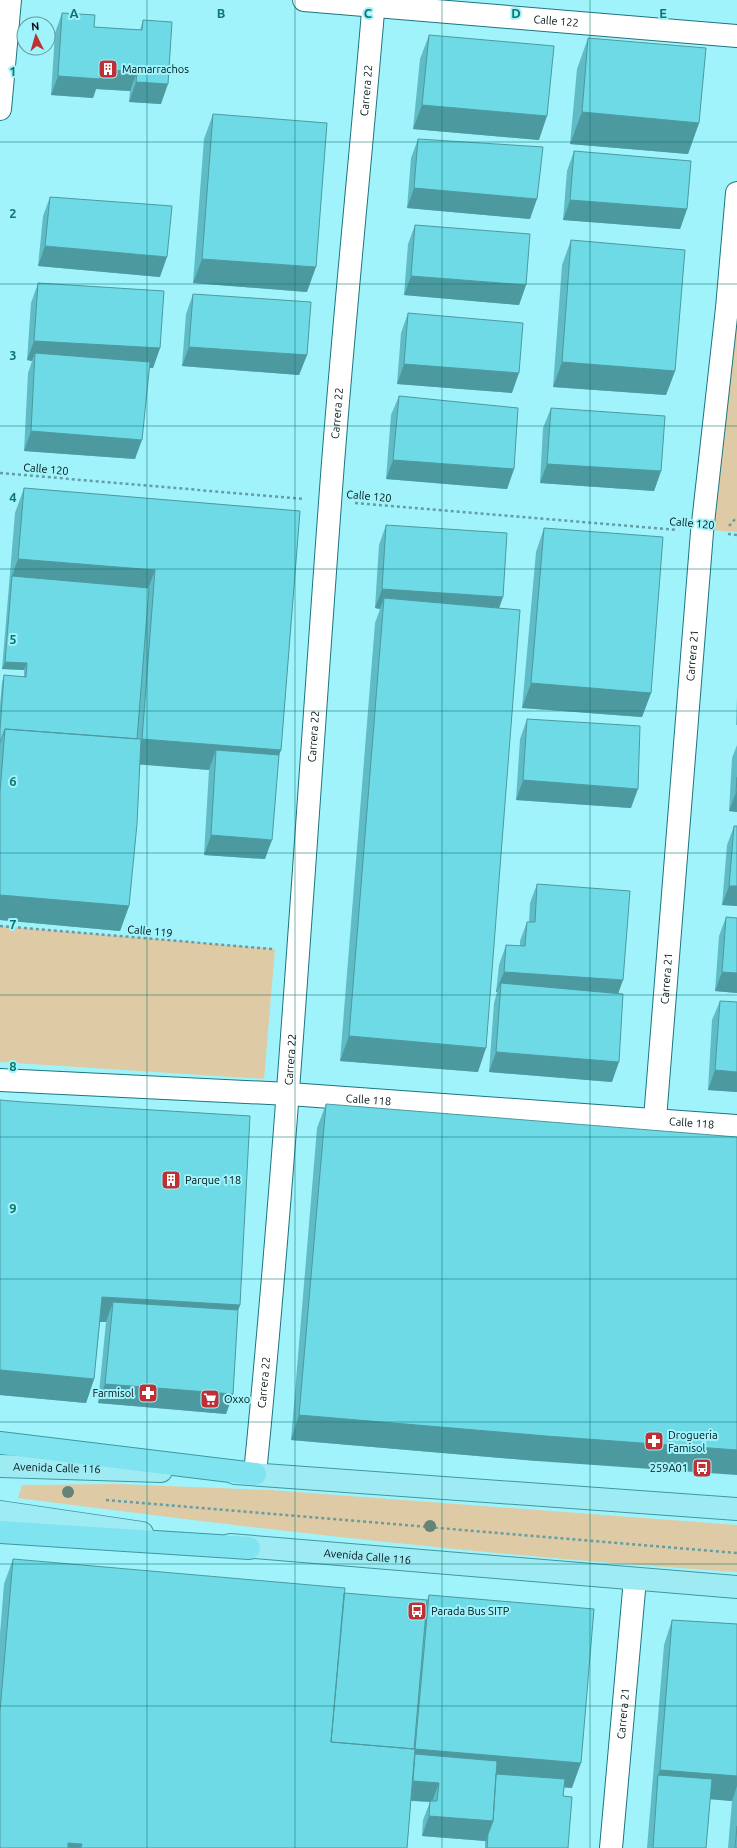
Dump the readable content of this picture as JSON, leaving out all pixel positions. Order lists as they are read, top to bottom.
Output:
{
  "streets": {
    "main road": ["Avenida Calle 116"],
    "street": [
      "Calle 122",
      "Carrera 22",
      "Carrera 21",
      "Calle 118"
    ],
    "path": ["Calle 120", "Calle 119"]
  },
  "crossings": [
    ["Calle 122", "Carrera 22"],
    ["Carrera 22", "Calle 120"],
    ["Carrera 22", "Calle 119"],
    ["Carrera 22", "Calle 118"],
    ["Carrera 22", "Avenida Calle 116"],
    ["Calle 120", "Carrera 21"],
    ["Carrera 21", "Calle 118"],
    ["Carrera 21", "Avenida Calle 116"]
  ],
  "places": {
    "building": ["Mamarrachos", "Parque 118"],
    "pharmacy": ["Farmisol", "Drogueria Famisol"],
    "supermarket": ["Oxxo"],
    "bus stop": ["259A01", "Parada Bus SITP"]
  },
  "north": "top",
  "grid": {
    "columns": [
      "A",
      "B",
      "C",
      "D",
      "E"
    ],
    "rows": [
      "1",
      "2",
      "3",
      "4",
      "5",
      "6",
      "7",
      "8",
      "9"
    ]
  }
}
